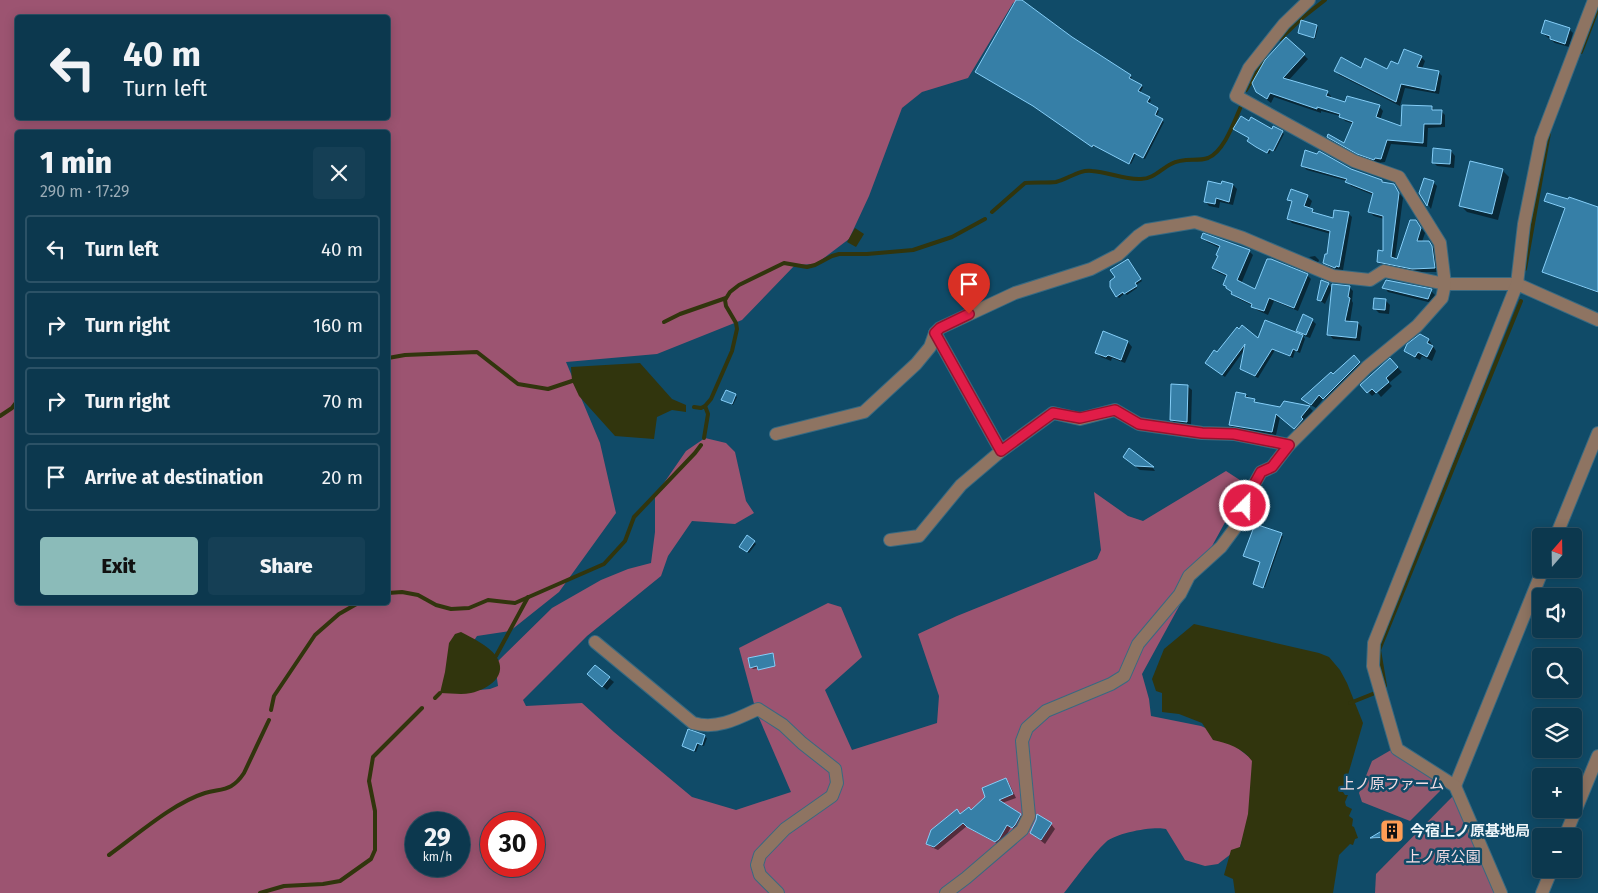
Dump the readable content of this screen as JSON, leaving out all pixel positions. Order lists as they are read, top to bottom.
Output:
{
  "parks": ["上ノ原ファーム", "上ノ原公園"],
  "places": {
    "building": ["今宿上ノ原基地局"]
  },
  "north": "top",
  "page": {
    "turn": ["40 m", "Turn left"],
    "heading": ["1 min", "290 m · 17:29"],
    "list": [
      {
        "name": "Turn left",
        "value": "40 m"
      },
      {
        "name": "Turn right",
        "value": "160 m"
      },
      {
        "name": "Turn right",
        "value": "70 m"
      },
      {
        "name": "Arrive at destination",
        "value": "20 m"
      }
    ],
    "buttons": ["Exit", "Share"],
    "map_buttons": ["+", "−"],
    "speed": "29 km/h",
    "limit": "30"
  }
}
